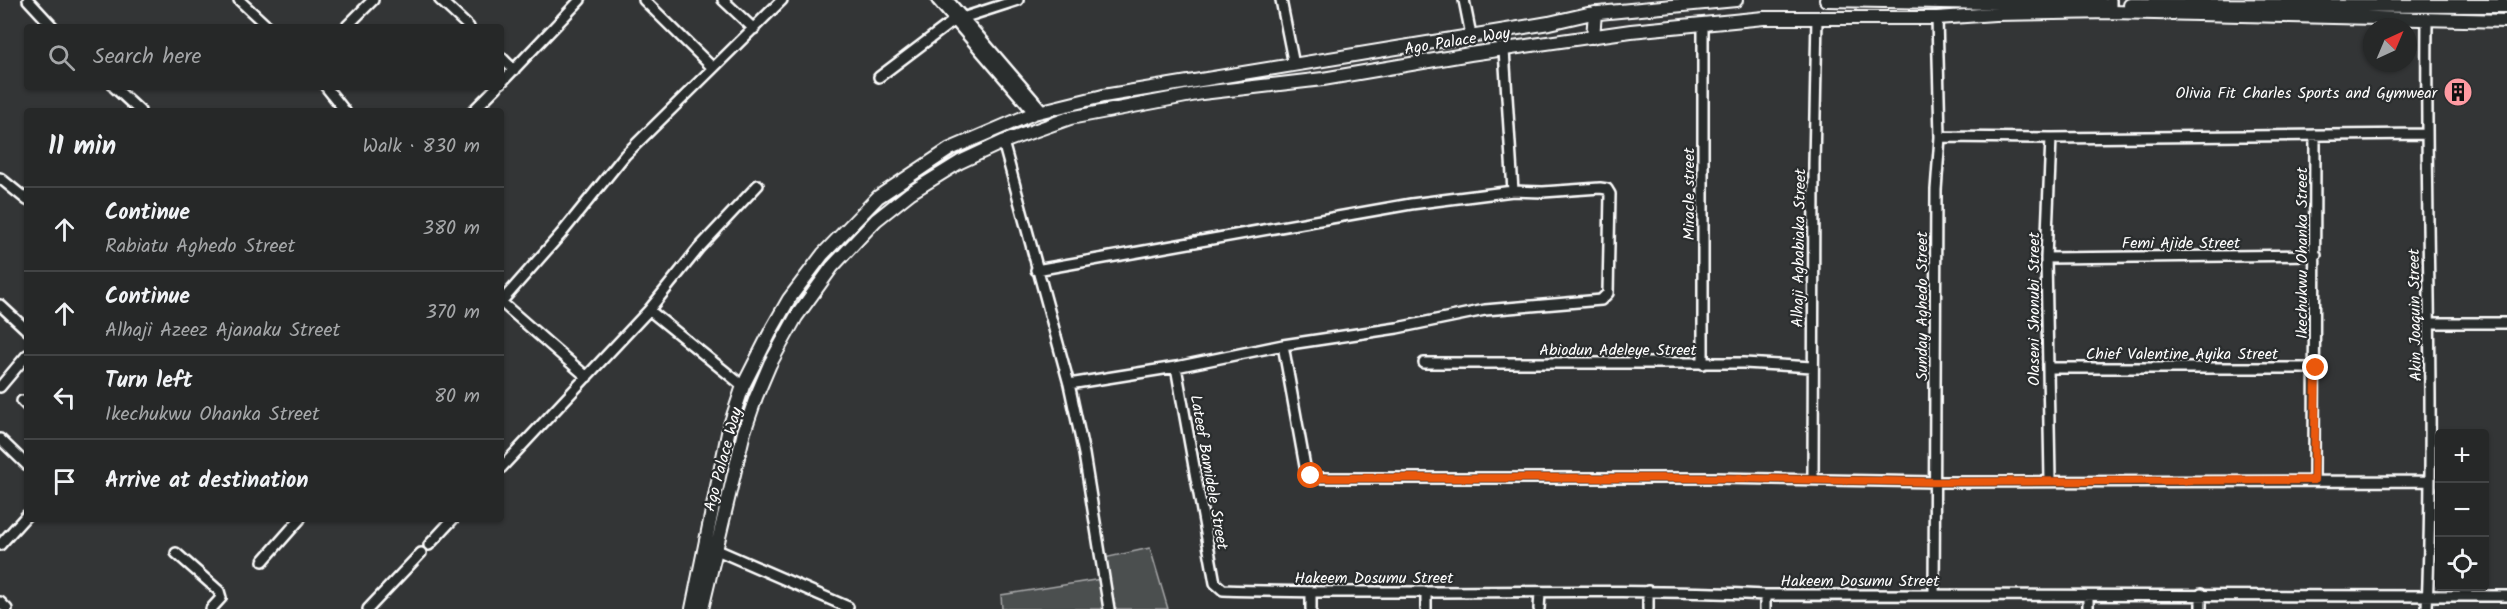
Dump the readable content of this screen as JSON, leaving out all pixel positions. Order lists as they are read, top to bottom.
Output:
{
  "streets": {
    "main road": ["Ago Palace Way"],
    "street": [
      "Miracle street",
      "Femi Ajide Street",
      "Alhaji Agbabiaka Street",
      "Ikechukwu Ohanka Street",
      "Sunday Aghedo Street",
      "Olaseni Shonubi Street",
      "Akin Joaquin Street",
      "Abiodun Adeleye Street",
      "Chief Valentine Ayika Street",
      "Lateef Bamidele Street",
      "Hakeem Dosumu Street"
    ]
  },
  "crossings": [
    ["Ago Palace Way", "Miracle street"],
    ["Ago Palace Way", "Alhaji Agbabiaka Street"],
    ["Ago Palace Way", "Sunday Aghedo Street"],
    ["Ago Palace Way", "Akin Joaquin Street"],
    ["Miracle street", "Abiodun Adeleye Street"],
    ["Femi Ajide Street", "Ikechukwu Ohanka Street"],
    ["Femi Ajide Street", "Olaseni Shonubi Street"],
    ["Alhaji Agbabiaka Street", "Abiodun Adeleye Street"],
    ["Ikechukwu Ohanka Street", "Chief Valentine Ayika Street"],
    ["Sunday Aghedo Street", "Hakeem Dosumu Street"],
    ["Olaseni Shonubi Street", "Chief Valentine Ayika Street"],
    ["Akin Joaquin Street", "Hakeem Dosumu Street"],
    ["Lateef Bamidele Street", "Hakeem Dosumu Street"]
  ],
  "places": {
    "building": ["Olivia Fit Charles Sports and Gymwear"]
  },
  "north": "top right",
  "page": {
    "search": "Search here",
    "heading": ["11 min", "Walk · 830 m"],
    "list": [
      ["Continue", "Rabiatu Aghedo Street", "380 m"],
      ["Continue", "Alhaji Azeez Ajanaku Street", "370 m"],
      ["Turn left", "Ikechukwu Ohanka Street", "80 m"],
      "Arrive at destination"
    ],
    "map_buttons": ["+", "−"]
  }
}
